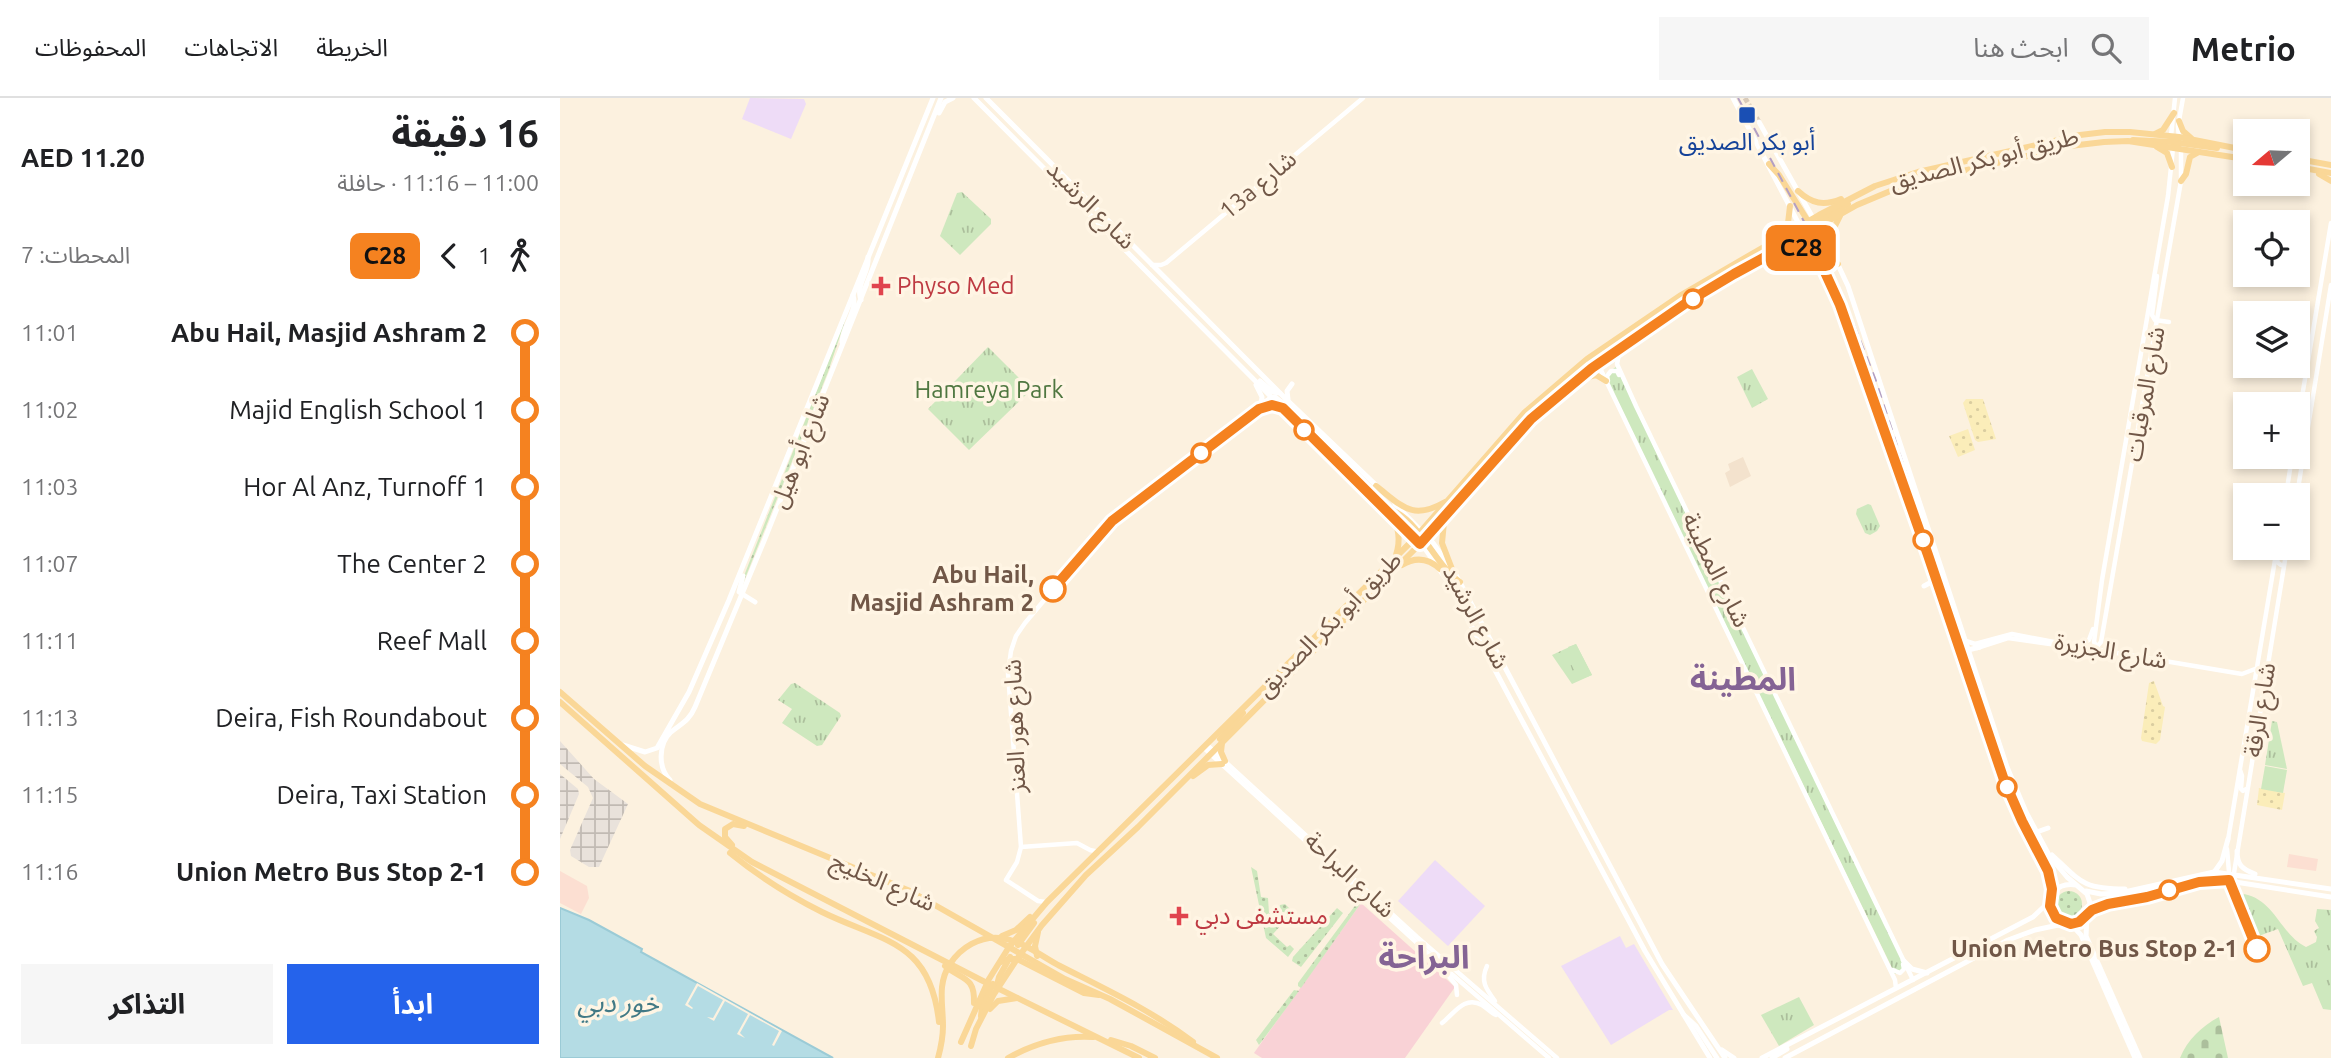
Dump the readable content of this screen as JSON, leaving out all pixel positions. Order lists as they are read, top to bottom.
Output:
{
  "streets": {
    "main road": [
      "طريق أبو بكر الصديق",
      "شارع الرشيد",
      "شارع أبو هيل",
      "شارع الخليج"
    ],
    "street": [
      "13a شارع",
      "شارع المرقبات",
      "شارع المطينة",
      "شارع الجزيرة",
      "شارع الرقة",
      "شارع هور العنز",
      "شارع البراحة"
    ]
  },
  "crossings": [
    ["طريق أبو بكر الصديق", "شارع الرشيد"],
    ["طريق أبو بكر الصديق", "شارع المرقبات"],
    ["طريق أبو بكر الصديق", "شارع المطينة"],
    ["طريق أبو بكر الصديق", "شارع هور العنز"],
    ["طريق أبو بكر الصديق", "شارع البراحة"],
    ["طريق أبو بكر الصديق", "شارع الخليج"],
    ["13a شارع", "شارع الرشيد"],
    ["شارع المرقبات", "شارع الجزيرة"],
    ["شارع أبو هيل", "شارع الخليج"],
    ["شارع الجزيرة", "شارع الرقة"]
  ],
  "districts": ["المطينة", "البراحة"],
  "water": ["خور دبي"],
  "parks": ["Hamreya Park"],
  "places": {
    "transit": ["أبو بكر الصديق"],
    "health": ["Physo Med", "مستشفى دبي"],
    "other": ["Abu Hail, Masjid Ashram 2", "Union Metro Bus Stop 2-1"]
  },
  "lines": ["bus line C28"],
  "north": "left",
  "page": {
    "header": "Metrio",
    "search": "ابحث هنا",
    "nav": ["الخريطة", "الاتجاهات", "المحفوظات"],
    "on_map": "C28",
    "heading": ["16 دقيقة", "11:00 – 11:16 · حافلة", "AED 11.20"],
    "map_buttons": ["+", "−"],
    "legs": ["1", "C28", "المحطات: 7"],
    "list": [
      {
        "name": "Abu Hail, Masjid Ashram 2",
        "value": "11:01"
      },
      {
        "name": "Majid English School 1",
        "value": "11:02"
      },
      {
        "name": "Hor Al Anz, Turnoff 1",
        "value": "11:03"
      },
      {
        "name": "The Center 2",
        "value": "11:07"
      },
      {
        "name": "Reef Mall",
        "value": "11:11"
      },
      {
        "name": "Deira, Fish Roundabout",
        "value": "11:13"
      },
      {
        "name": "Deira, Taxi Station",
        "value": "11:15"
      },
      {
        "name": "Union Metro Bus Stop 2-1",
        "value": "11:16"
      }
    ],
    "buttons": ["ابدأ", "التذاكر"]
  }
}
